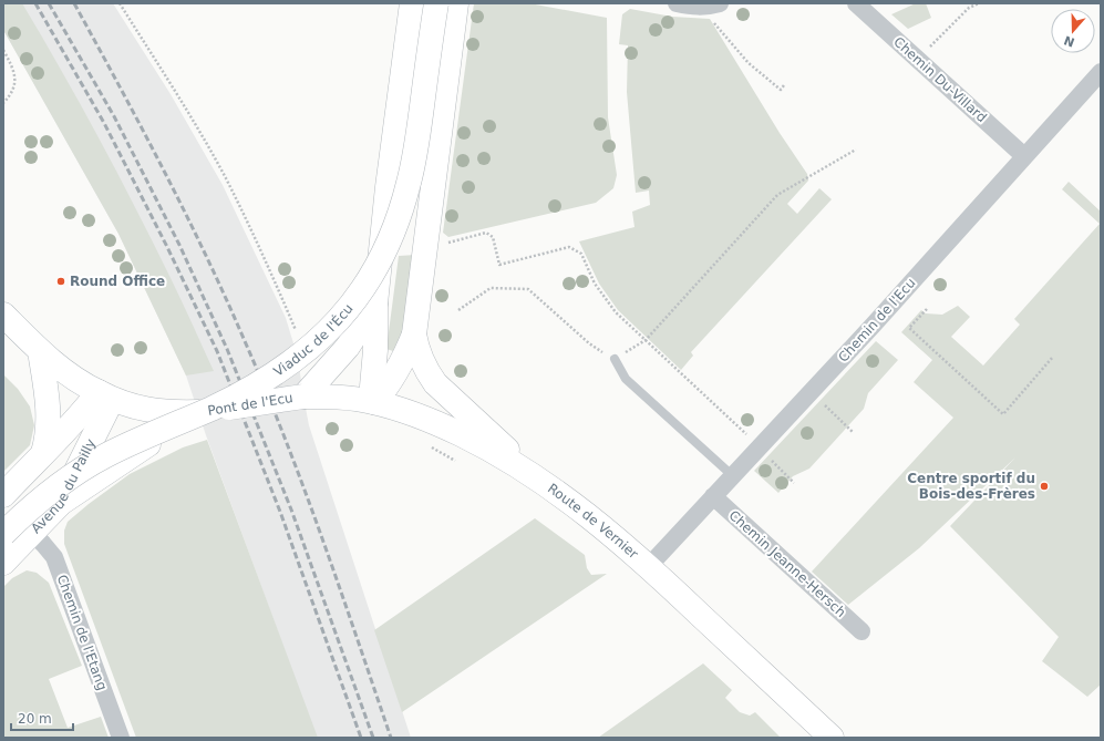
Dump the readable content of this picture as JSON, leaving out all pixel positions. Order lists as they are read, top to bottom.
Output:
{
  "streets": {
    "main road": [
      "Viaduc de l'Écu",
      "Pont de l'Ecu",
      "Avenue du Pailly",
      "Route de Vernier"
    ],
    "street": [
      "Chemin Du-Villard",
      "Chemin de l'Ecu",
      "Chemin Jeanne-Hersch",
      "Chemin de l'Etang"
    ]
  },
  "crossings": [
    ["Chemin Du-Villard", "Chemin de l'Ecu"],
    ["Chemin de l'Ecu", "Route de Vernier"],
    ["Chemin de l'Ecu", "Chemin Jeanne-Hersch"],
    ["Pont de l'Ecu", "Avenue du Pailly"],
    ["Pont de l'Ecu", "Route de Vernier"],
    ["Avenue du Pailly", "Chemin de l'Etang"]
  ],
  "places": ["Round Office", "Centre sportif du Bois-des-Frères"],
  "scale_bar": "20 m",
  "north": "bottom"
}
